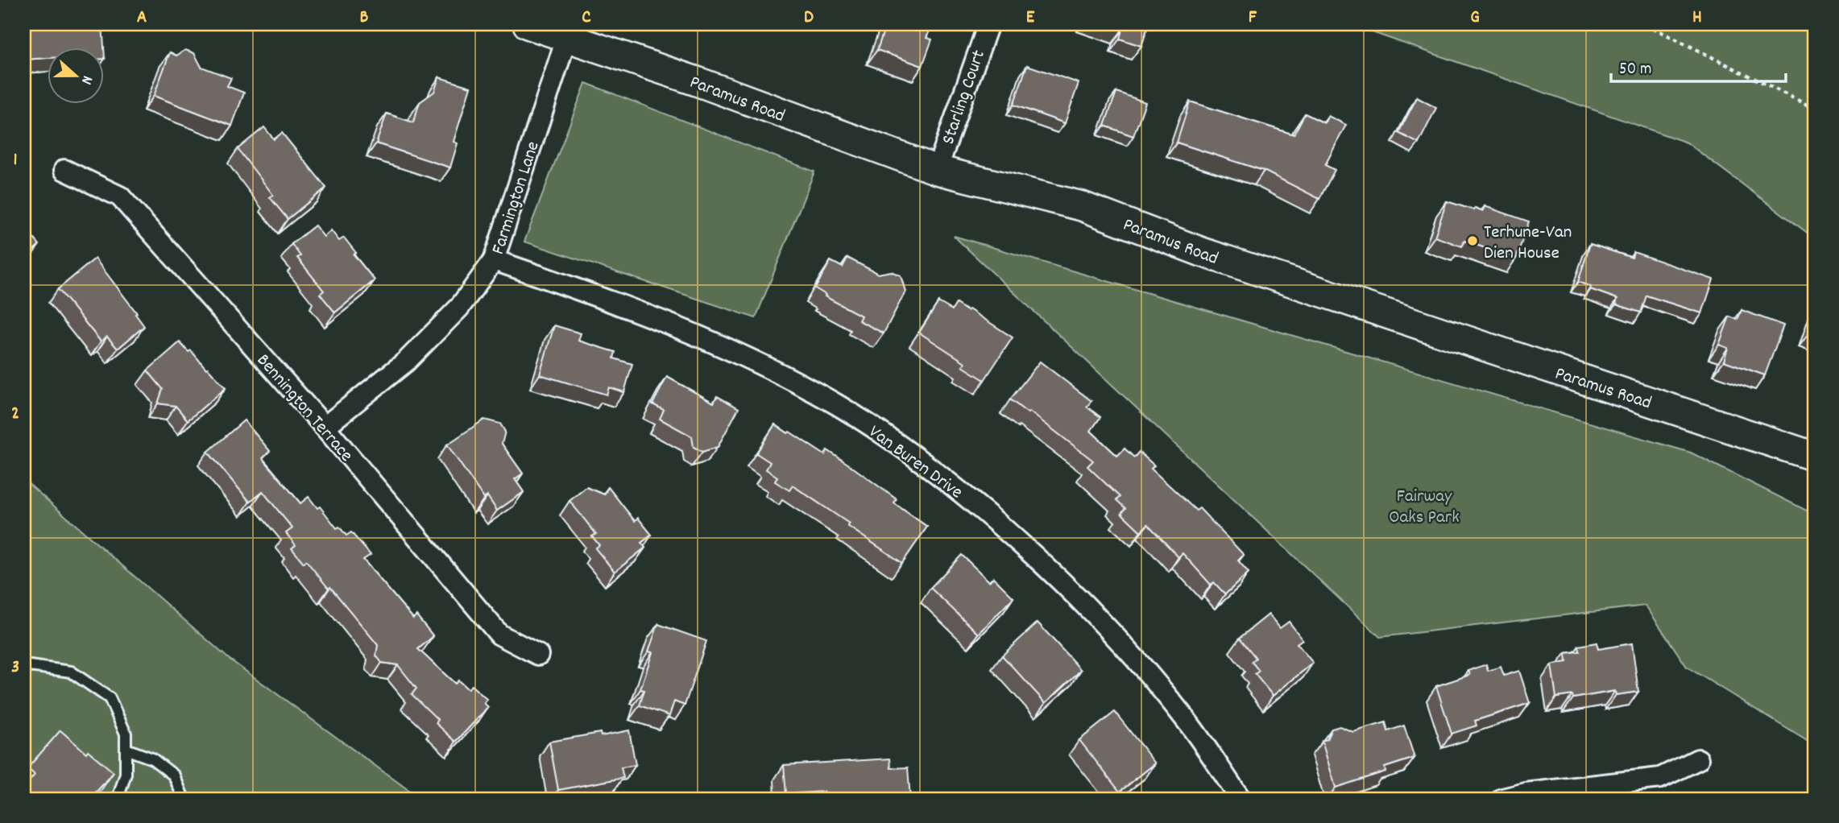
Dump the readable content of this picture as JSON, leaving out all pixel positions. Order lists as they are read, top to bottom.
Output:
{
  "streets": {
    "main road": ["Paramus Road"],
    "street": [
      "Starling Court",
      "Farmington Lane",
      "Bennington Terrace",
      "Van Buren Drive"
    ]
  },
  "crossings": [
    ["Starling Court", "Paramus Road"],
    ["Paramus Road", "Farmington Lane"],
    ["Farmington Lane", "Bennington Terrace"],
    ["Farmington Lane", "Van Buren Drive"]
  ],
  "parks": ["Fairway Oaks Park"],
  "places": ["Terhune-Van Dien House"],
  "scale_bar": "50 m",
  "north": "right",
  "grid": {
    "columns": [
      "A",
      "B",
      "C",
      "D",
      "E",
      "F",
      "G",
      "H"
    ],
    "rows": ["1", "2", "3"]
  }
}
